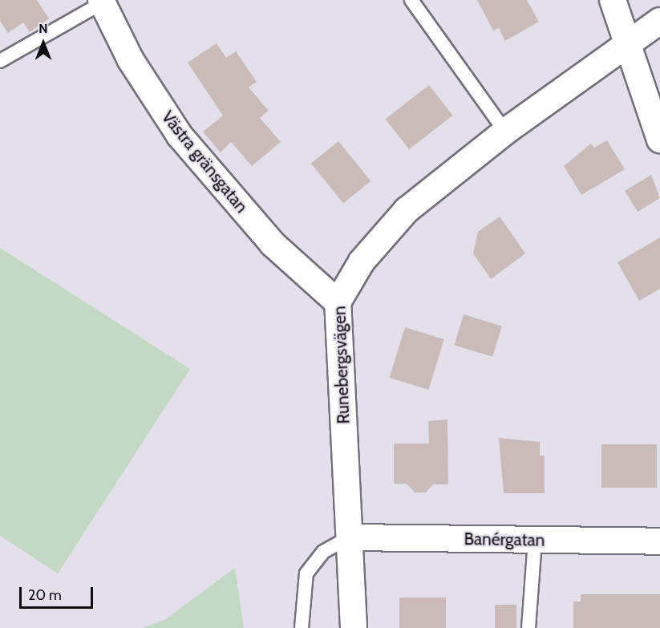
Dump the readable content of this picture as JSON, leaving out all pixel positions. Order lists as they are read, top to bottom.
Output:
{
  "streets": {
    "street": ["Västra gränsgatan", "Runebergsvägen", "Banérgatan"]
  },
  "crossings": [
    ["Västra gränsgatan", "Runebergsvägen"],
    ["Runebergsvägen", "Banérgatan"]
  ],
  "scale_bar": "20 m",
  "north": "top"
}
